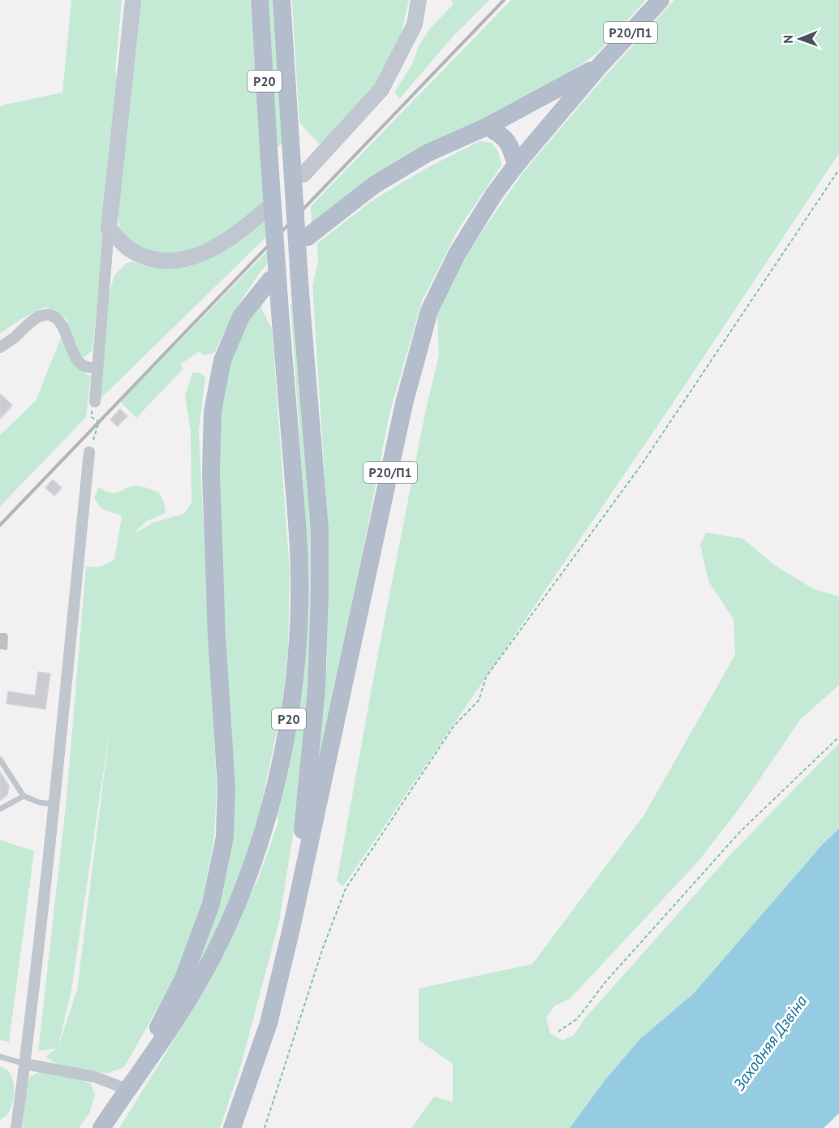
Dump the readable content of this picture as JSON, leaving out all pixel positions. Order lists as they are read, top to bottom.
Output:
{
  "streets": {
    "main road": ["Р20/П1", "Р20"]
  },
  "crossings": [
    ["Р20/П1", "Р20"]
  ],
  "water": ["Заходняя Дзвіна"],
  "north": "left"
}
